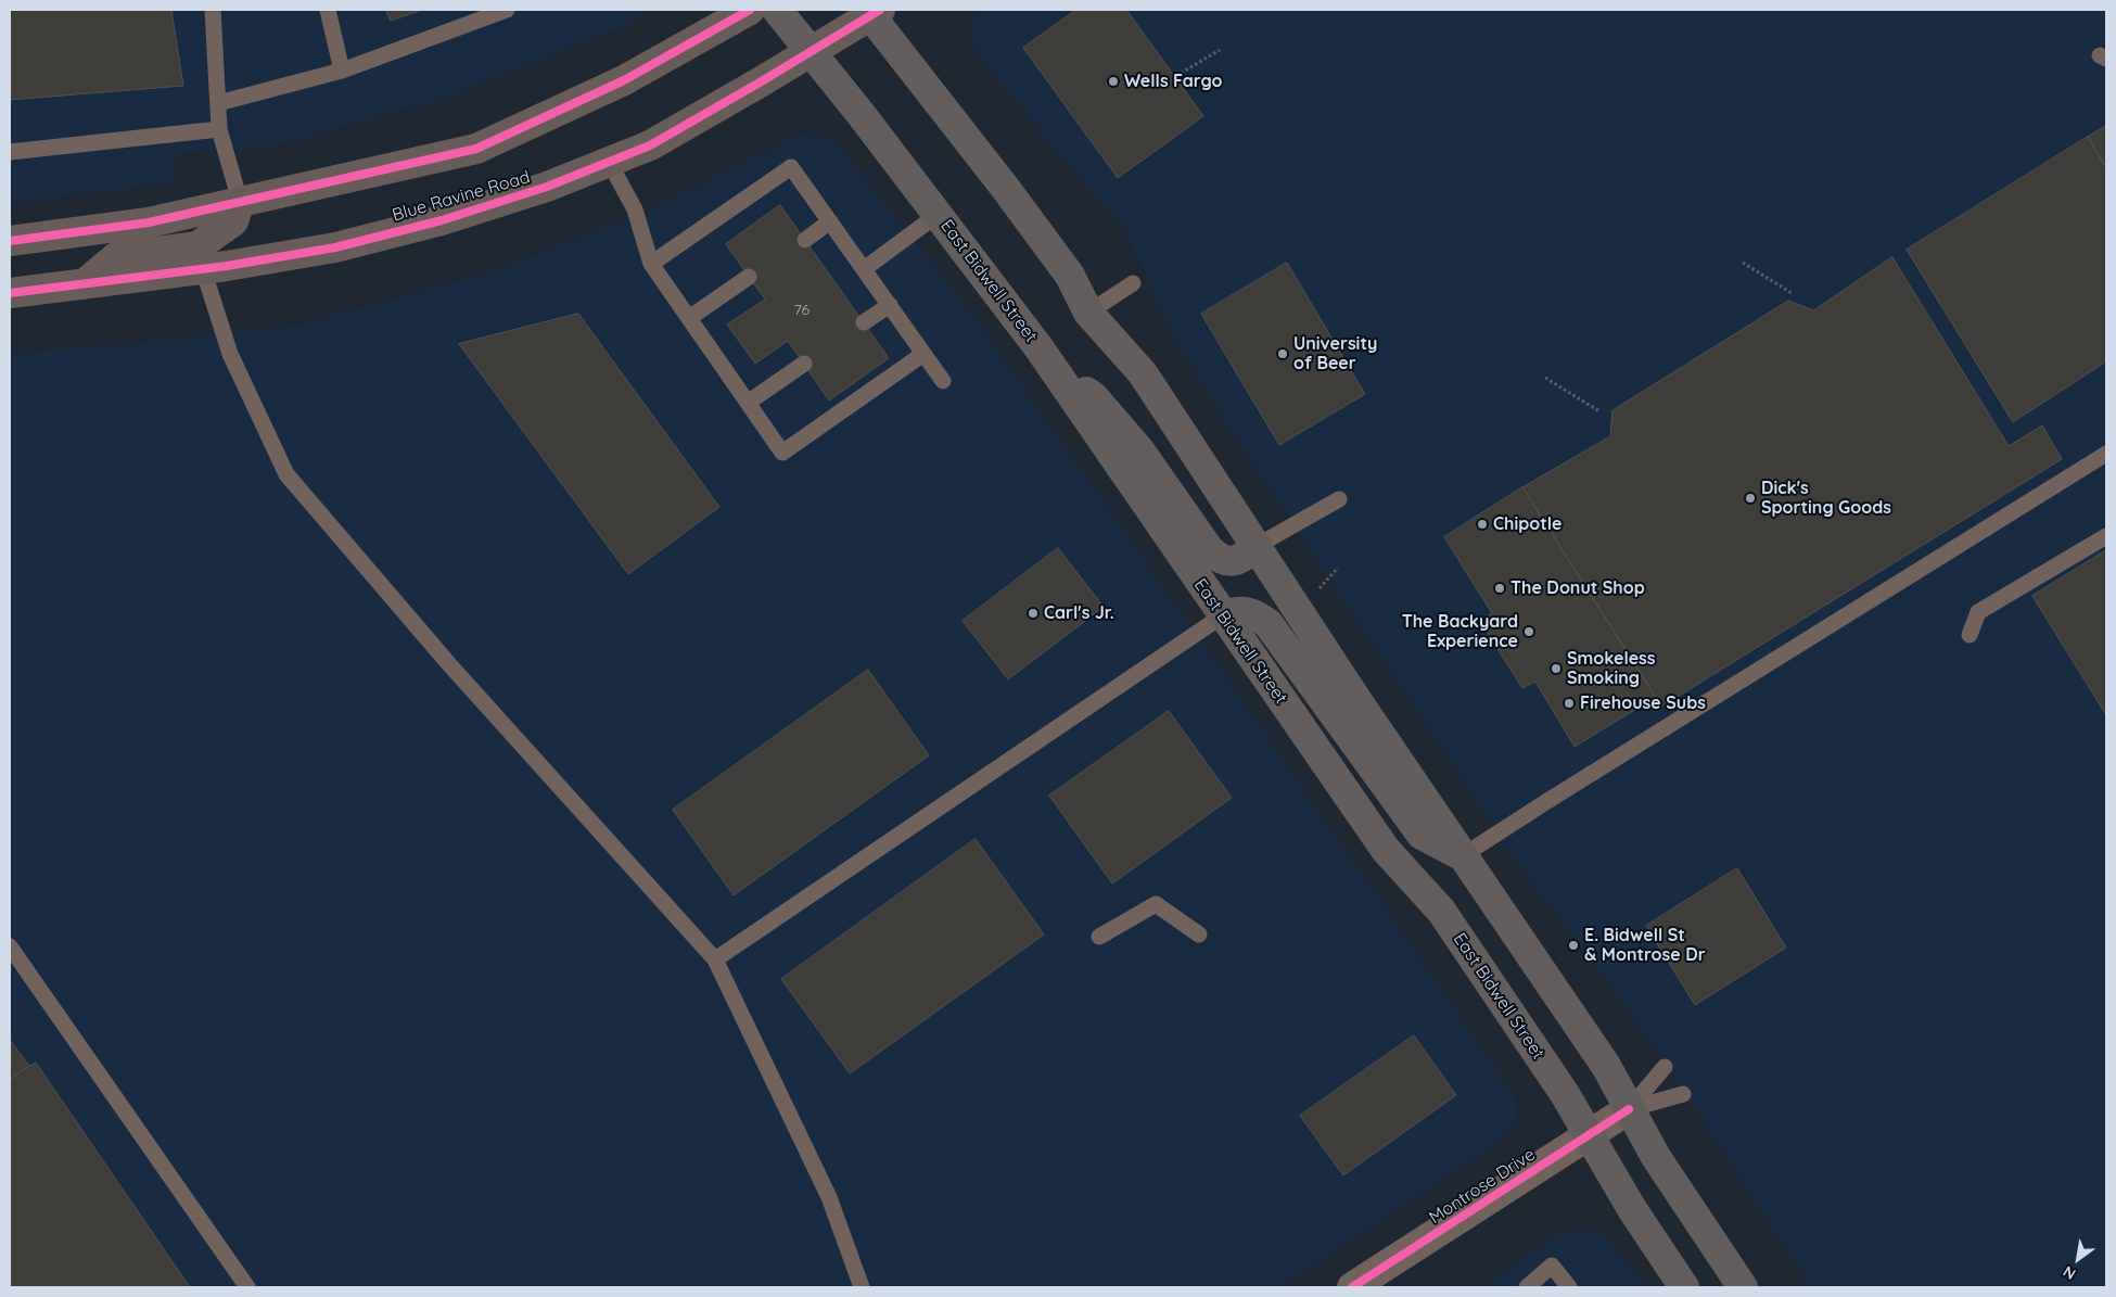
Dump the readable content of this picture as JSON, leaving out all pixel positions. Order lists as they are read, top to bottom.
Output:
{
  "streets": {
    "main road": ["Blue Ravine Road", "East Bidwell Street"],
    "street": ["Montrose Drive"]
  },
  "crossings": [
    ["Blue Ravine Road", "East Bidwell Street"],
    ["East Bidwell Street", "Montrose Drive"]
  ],
  "places": [
    "Wells Fargo",
    "University of Beer",
    "Dick's Sporting Goods",
    "Chipotle",
    "The Donut Shop",
    "Carl's Jr.",
    "The Backyard Experience",
    "Smokeless Smoking",
    "Firehouse Subs",
    "E. Bidwell St & Montrose Dr"
  ],
  "house_numbers": ["76"],
  "north": "bottom left"
}
